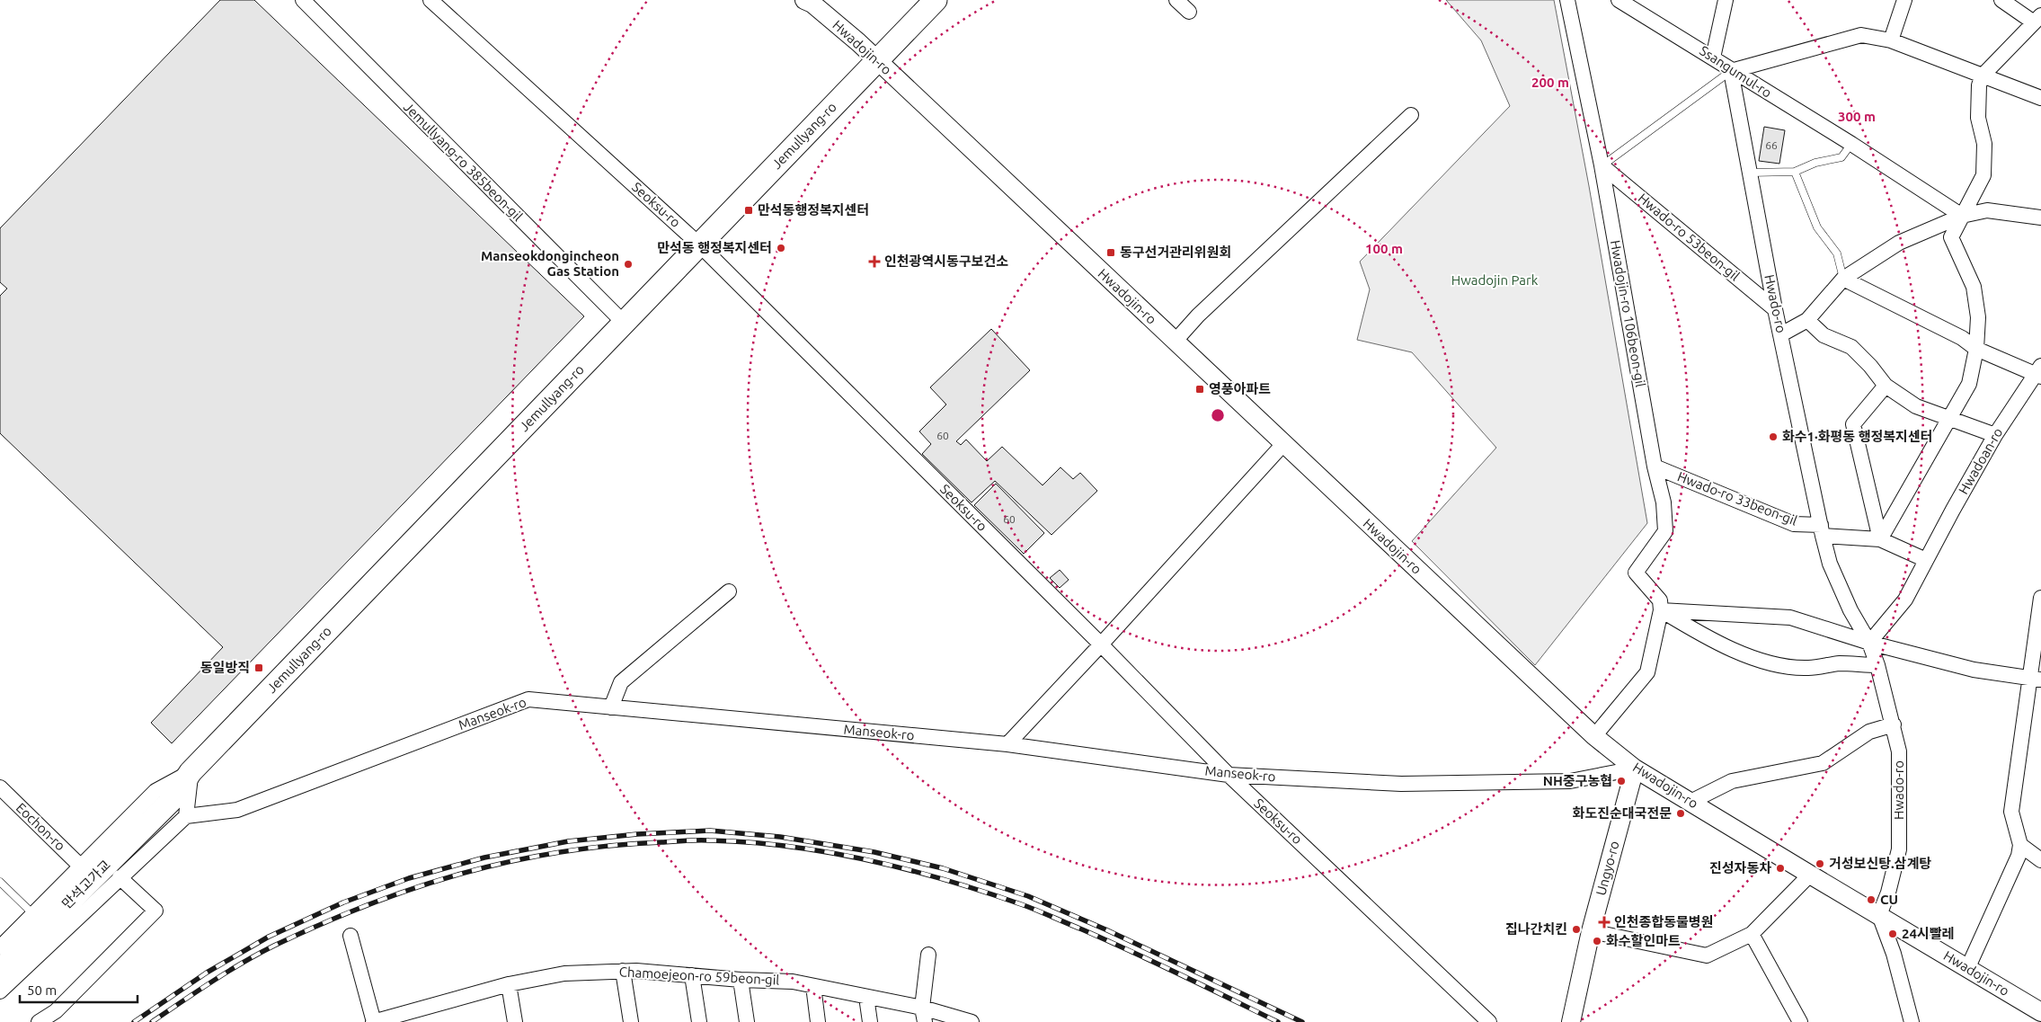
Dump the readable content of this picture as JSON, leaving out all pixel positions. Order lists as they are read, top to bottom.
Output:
{
  "streets": {
    "main road": ["Jemullyang-ro", "만석고가교"],
    "street": [
      "Hwadojin-ro",
      "Ssangumul-ro",
      "Jemullyang-ro 385beon-gil",
      "Seoksu-ro",
      "Hwado-ro 53beon-gil",
      "Hwado-ro",
      "Hwadojin-ro 106beon-gil",
      "Hwadoan-ro",
      "Hwado-ro 33beon-gil",
      "Manseok-ro",
      "Eochon-ro",
      "Ungyo-ro",
      "Chamoejeon-ro 59beon-gil"
    ]
  },
  "crossings": [
    ["Hwadojin-ro", "Jemullyang-ro"],
    ["Hwadojin-ro", "Hwado-ro"],
    ["Hwadojin-ro", "Manseok-ro"],
    ["Hwadojin-ro", "Ungyo-ro"],
    ["Ssangumul-ro", "Hwado-ro"],
    ["Jemullyang-ro", "Jemullyang-ro 385beon-gil"],
    ["Jemullyang-ro", "Seoksu-ro"],
    ["Jemullyang-ro", "만석고가교"],
    ["Seoksu-ro", "Manseok-ro"],
    ["Hwado-ro 53beon-gil", "Hwado-ro"],
    ["Hwado-ro 53beon-gil", "Hwadojin-ro 106beon-gil"],
    ["Hwado-ro", "Hwadoan-ro"],
    ["Hwado-ro", "Hwado-ro 33beon-gil"],
    ["Hwadojin-ro 106beon-gil", "Hwado-ro 33beon-gil"],
    ["Manseok-ro", "Ungyo-ro"]
  ],
  "parks": ["Hwadojin Park"],
  "places": {
    "transit": [
      "만석동행정복지센터",
      "동구선거관리위원회",
      "영풍아파트",
      "동일방직"
    ],
    "other": [
      "만석동 행정복지센터",
      "Manseokdongincheon Gas Station",
      "화수1·화평동 행정복지센터",
      "NH중구농협",
      "화도진순대국전문",
      "거성보신탕.삼계탕",
      "진성자동차",
      "CU",
      "집나간치킨",
      "24시빨레",
      "화수할인마트"
    ],
    "health": ["인천광역시동구보건소", "인천종합동물병원"]
  },
  "house_numbers": ["66", "60", "60"],
  "scale_bar": "50 m",
  "rings": ["200 m", "300 m", "100 m"]
}
